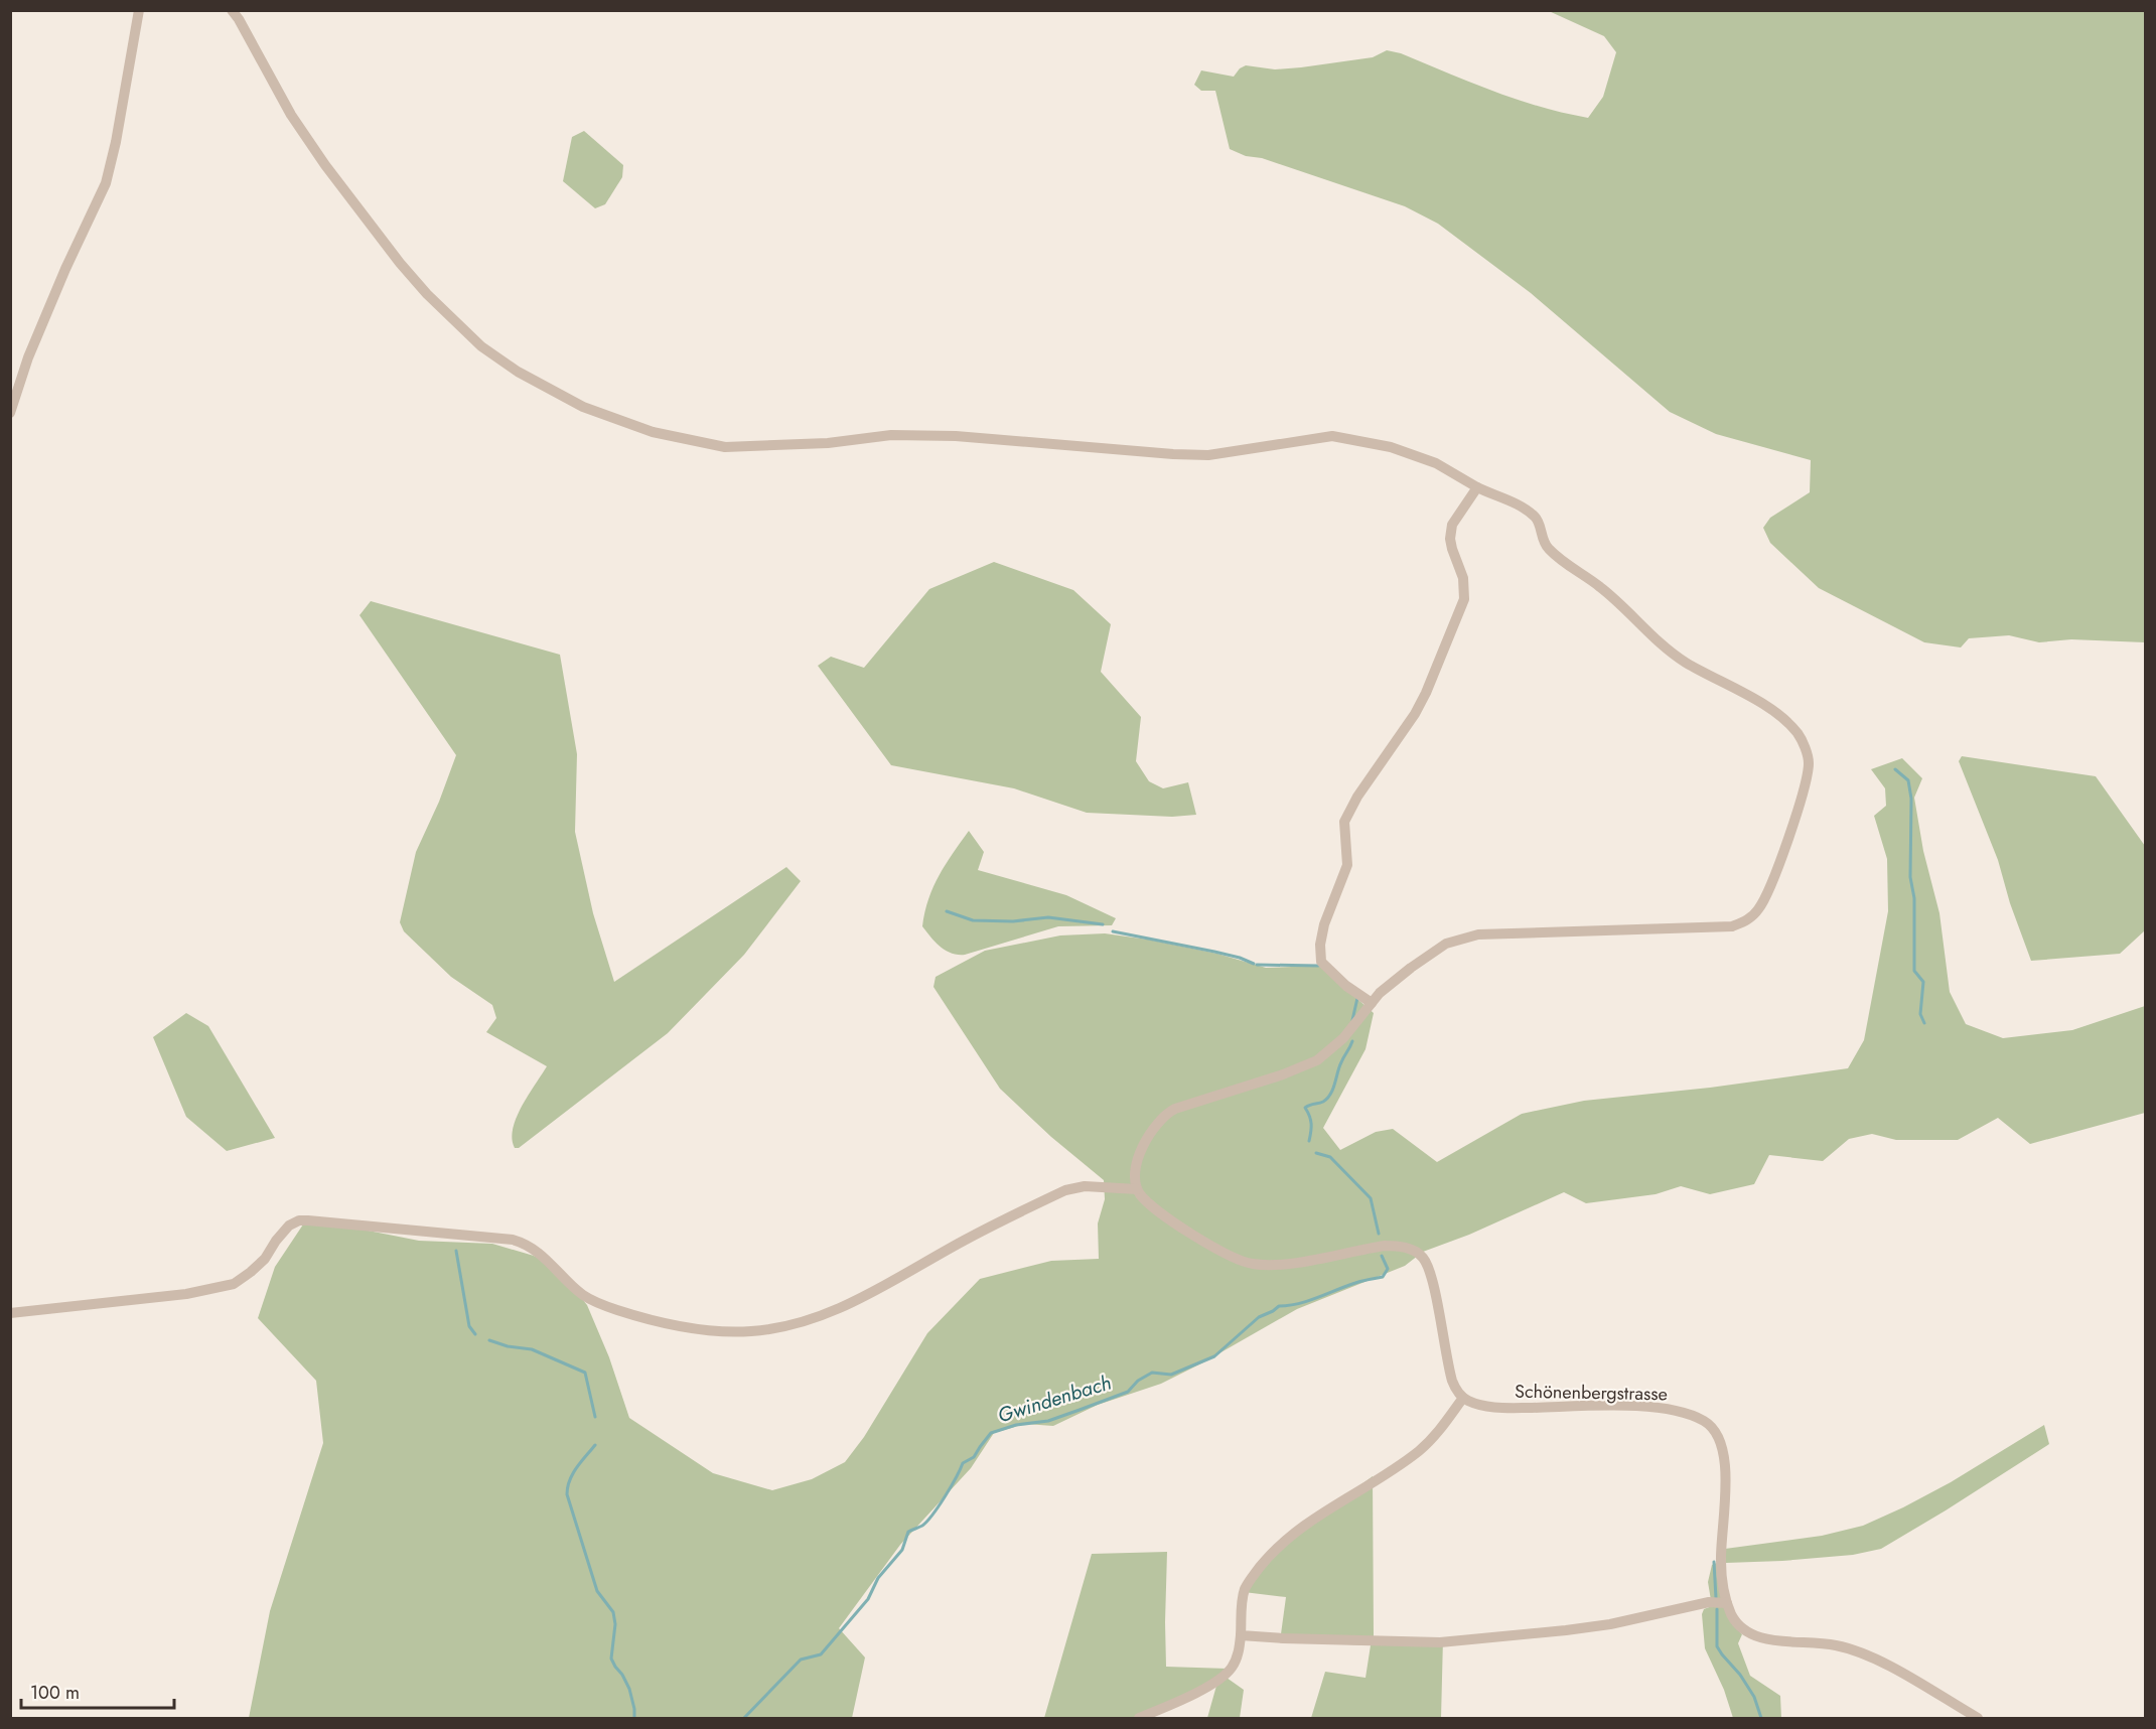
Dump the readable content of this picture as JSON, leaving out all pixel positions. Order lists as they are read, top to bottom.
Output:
{
  "streets": {
    "street": ["Schönenbergstrasse"]
  },
  "water": ["Gwindenbach"],
  "scale_bar": "100 m"
}
